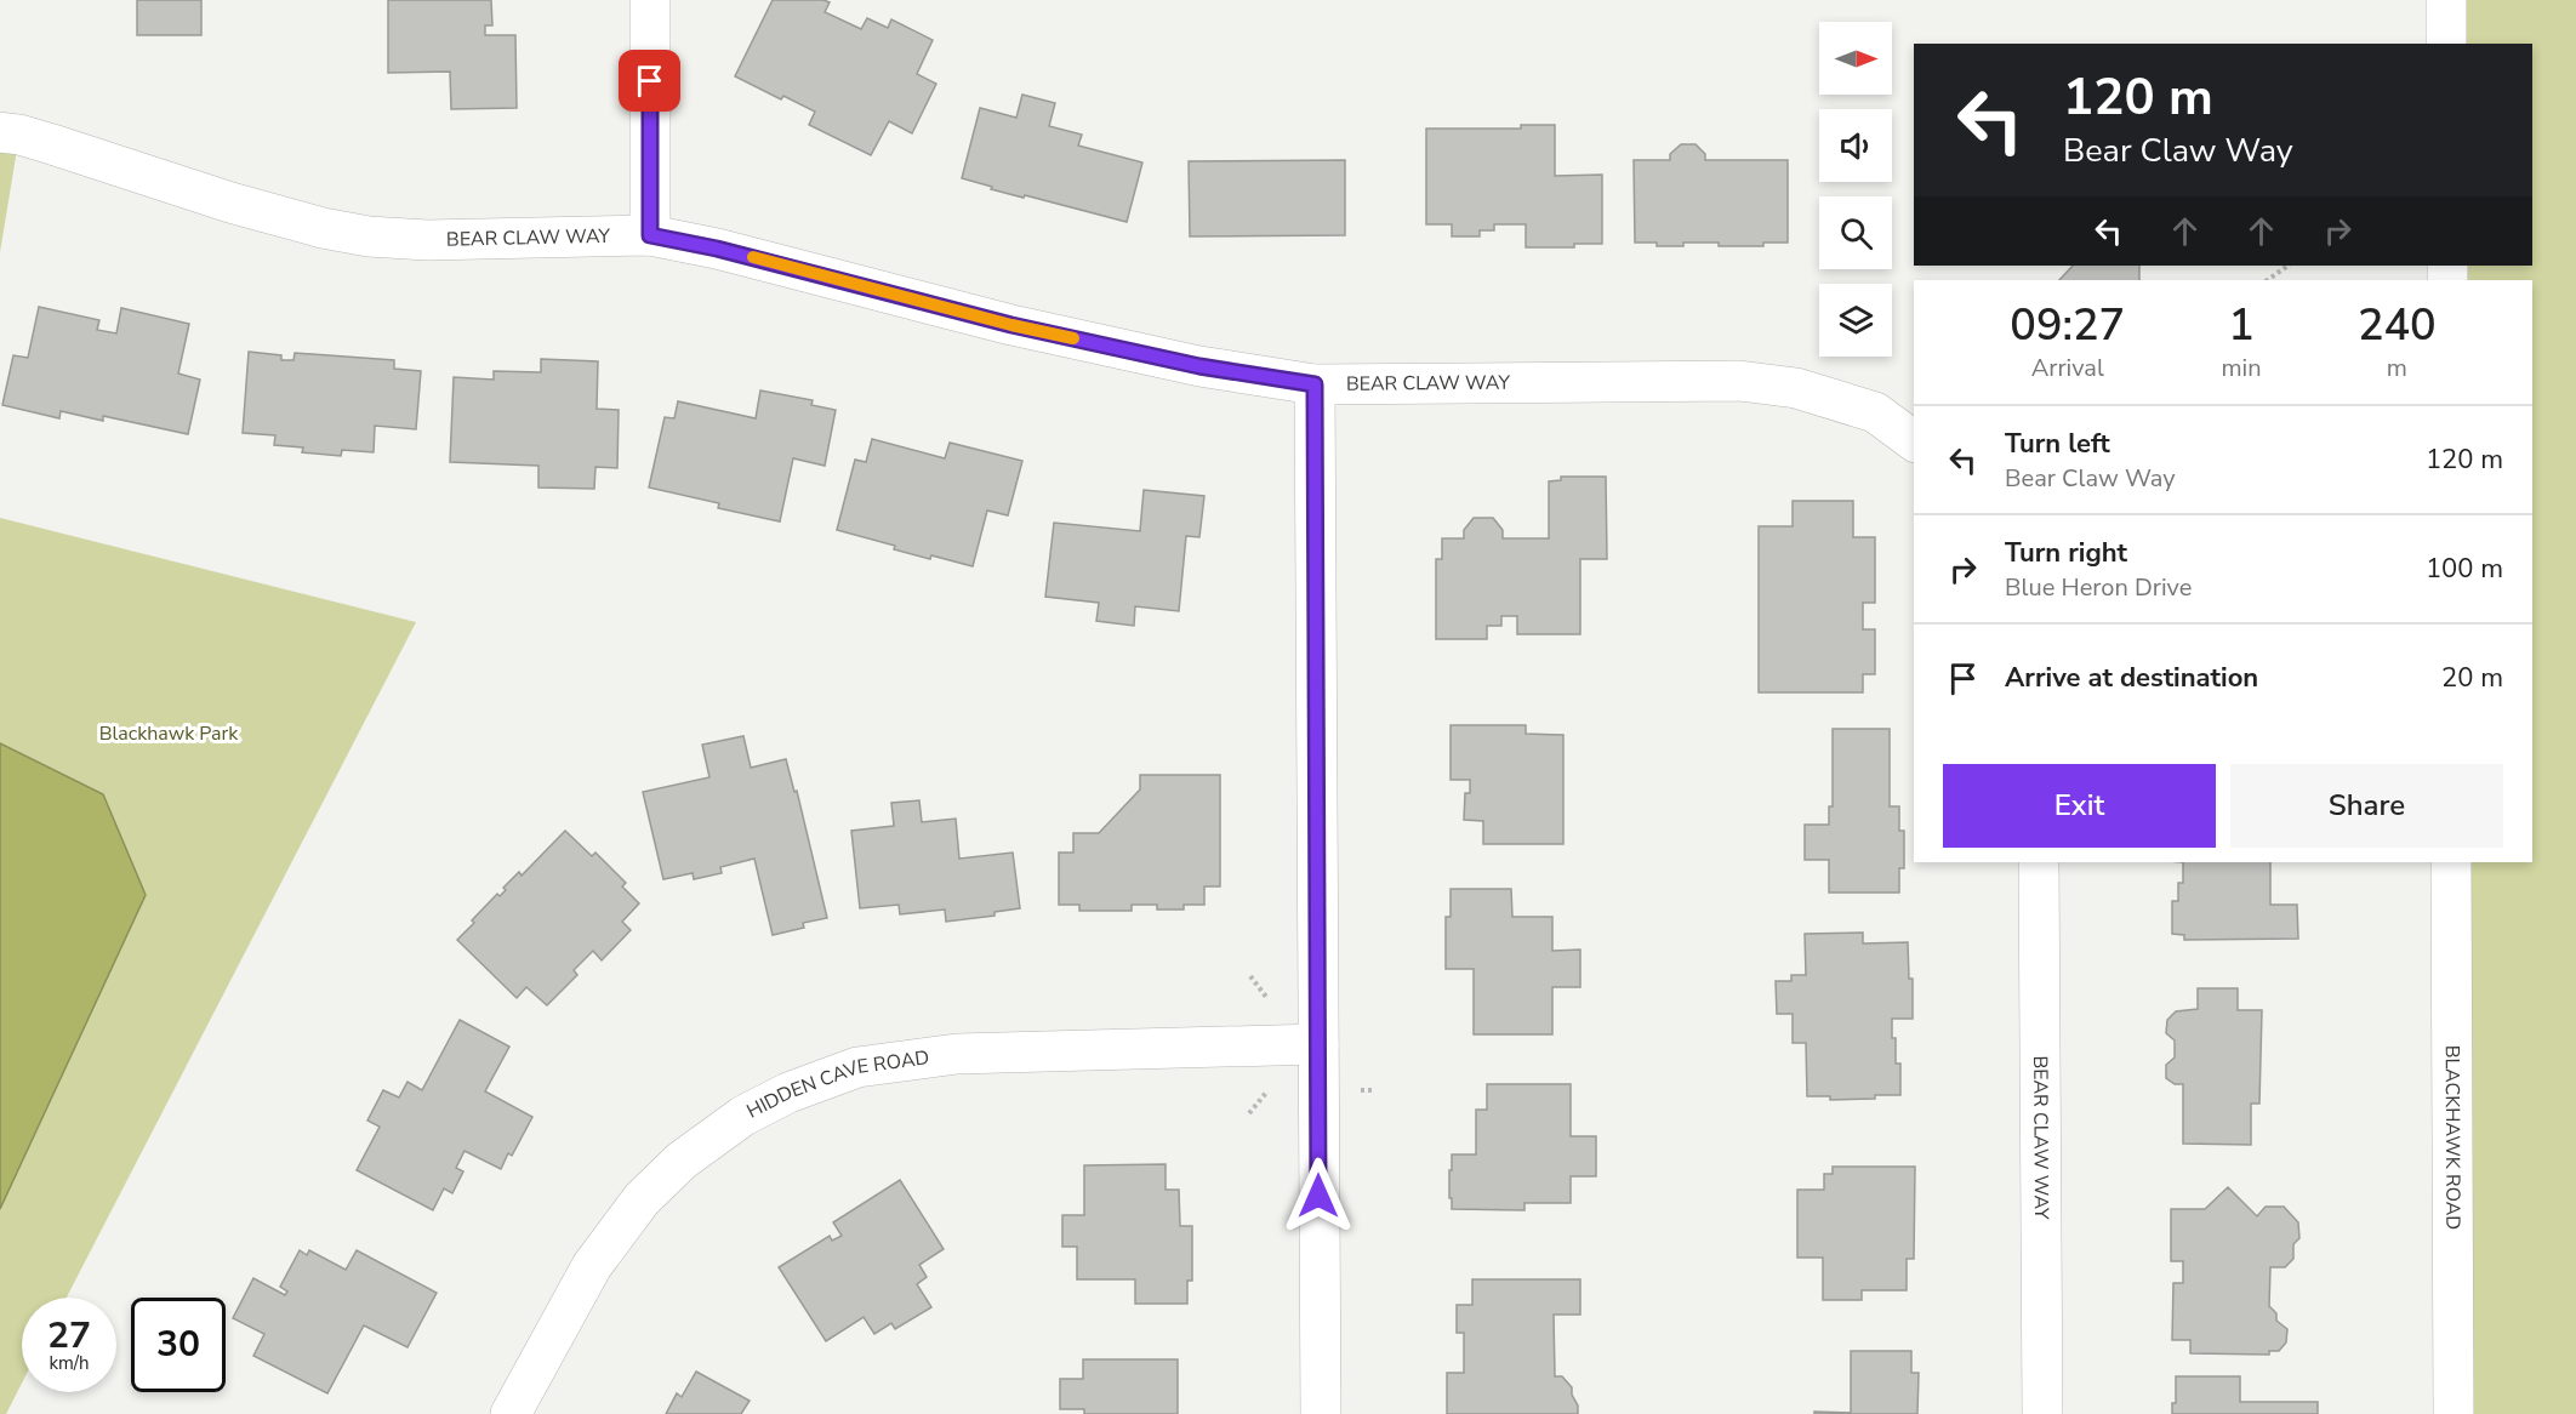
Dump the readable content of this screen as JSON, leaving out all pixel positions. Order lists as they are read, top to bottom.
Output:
{
  "streets": {
    "street": ["BEAR CLAW WAY", "HIDDEN CAVE ROAD", "BLACKHAWK ROAD"]
  },
  "parks": ["Blackhawk Park"],
  "north": "right",
  "page": {
    "turn": ["120 m", "Bear Claw Way"],
    "eta": [
      "09:27",
      "Arrival",
      "1",
      "min",
      "240",
      "m"
    ],
    "list": [
      {
        "name": "Turn left",
        "note": "Bear Claw Way",
        "value": "120 m"
      },
      {
        "name": "Turn right",
        "note": "Blue Heron Drive",
        "value": "100 m"
      },
      {
        "name": "Arrive at destination",
        "value": "20 m"
      }
    ],
    "buttons": ["Exit", "Share"],
    "speed": "27 km/h",
    "limit": "30"
  }
}
